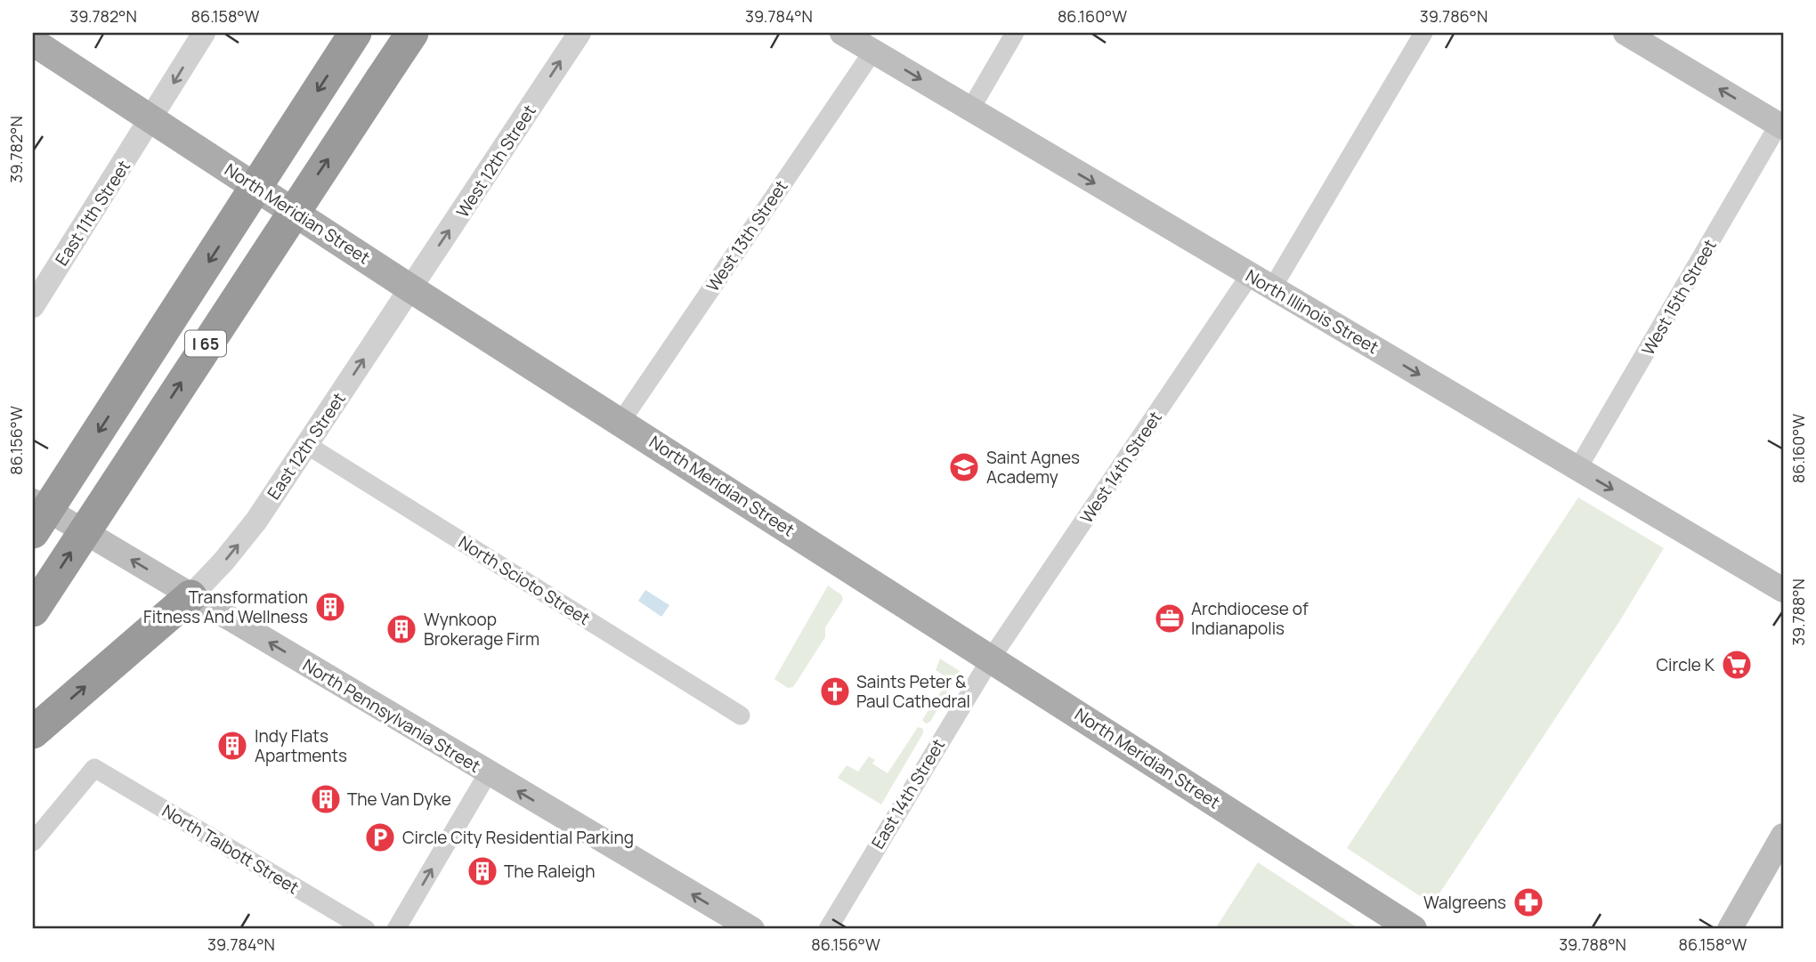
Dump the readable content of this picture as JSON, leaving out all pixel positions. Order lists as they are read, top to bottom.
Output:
{
  "streets": {
    "highway": ["I 65"],
    "main road": ["North Meridian Street", "North Illinois Street", "North Pennsylvania Street"],
    "street": [
      "West 12th Street",
      "East 11th Street",
      "West 13th Street",
      "West 15th Street",
      "East 12th Street",
      "West 14th Street",
      "North Scioto Street",
      "East 14th Street",
      "North Talbott Street"
    ]
  },
  "crossings": [
    ["West 12th Street", "North Meridian Street"],
    ["West 12th Street", "East 12th Street"],
    ["East 11th Street", "North Meridian Street"],
    ["North Meridian Street", "West 13th Street"],
    ["North Meridian Street", "East 12th Street"],
    ["North Meridian Street", "West 14th Street"],
    ["North Meridian Street", "East 14th Street"],
    ["West 13th Street", "North Illinois Street"],
    ["West 15th Street", "North Illinois Street"],
    ["North Illinois Street", "West 14th Street"],
    ["East 12th Street", "North Scioto Street"],
    ["East 12th Street", "North Pennsylvania Street"],
    ["West 14th Street", "East 14th Street"]
  ],
  "one_way": [
    "West 12th Street",
    "North Illinois Street",
    "East 12th Street",
    "North Pennsylvania Street"
  ],
  "places": {
    "school or university": ["Saint Agnes Academy"],
    "building": [
      "Transformation Fitness And Wellness",
      "Wynkoop Brokerage Firm",
      "Indy Flats Apartments",
      "The Van Dyke",
      "The Raleigh"
    ],
    "office": ["Archdiocese of Indianapolis"],
    "supermarket": ["Circle K"],
    "church": ["Saints Peter & Paul Cathedral"],
    "parking": ["Circle City Residential Parking"],
    "pharmacy": ["Walgreens"]
  },
  "coordinates": [
    "39.782°N",
    "86.158°W",
    "39.784°N",
    "86.160°W",
    "39.786°N",
    "86.156°W",
    "39.788°N"
  ]
}
